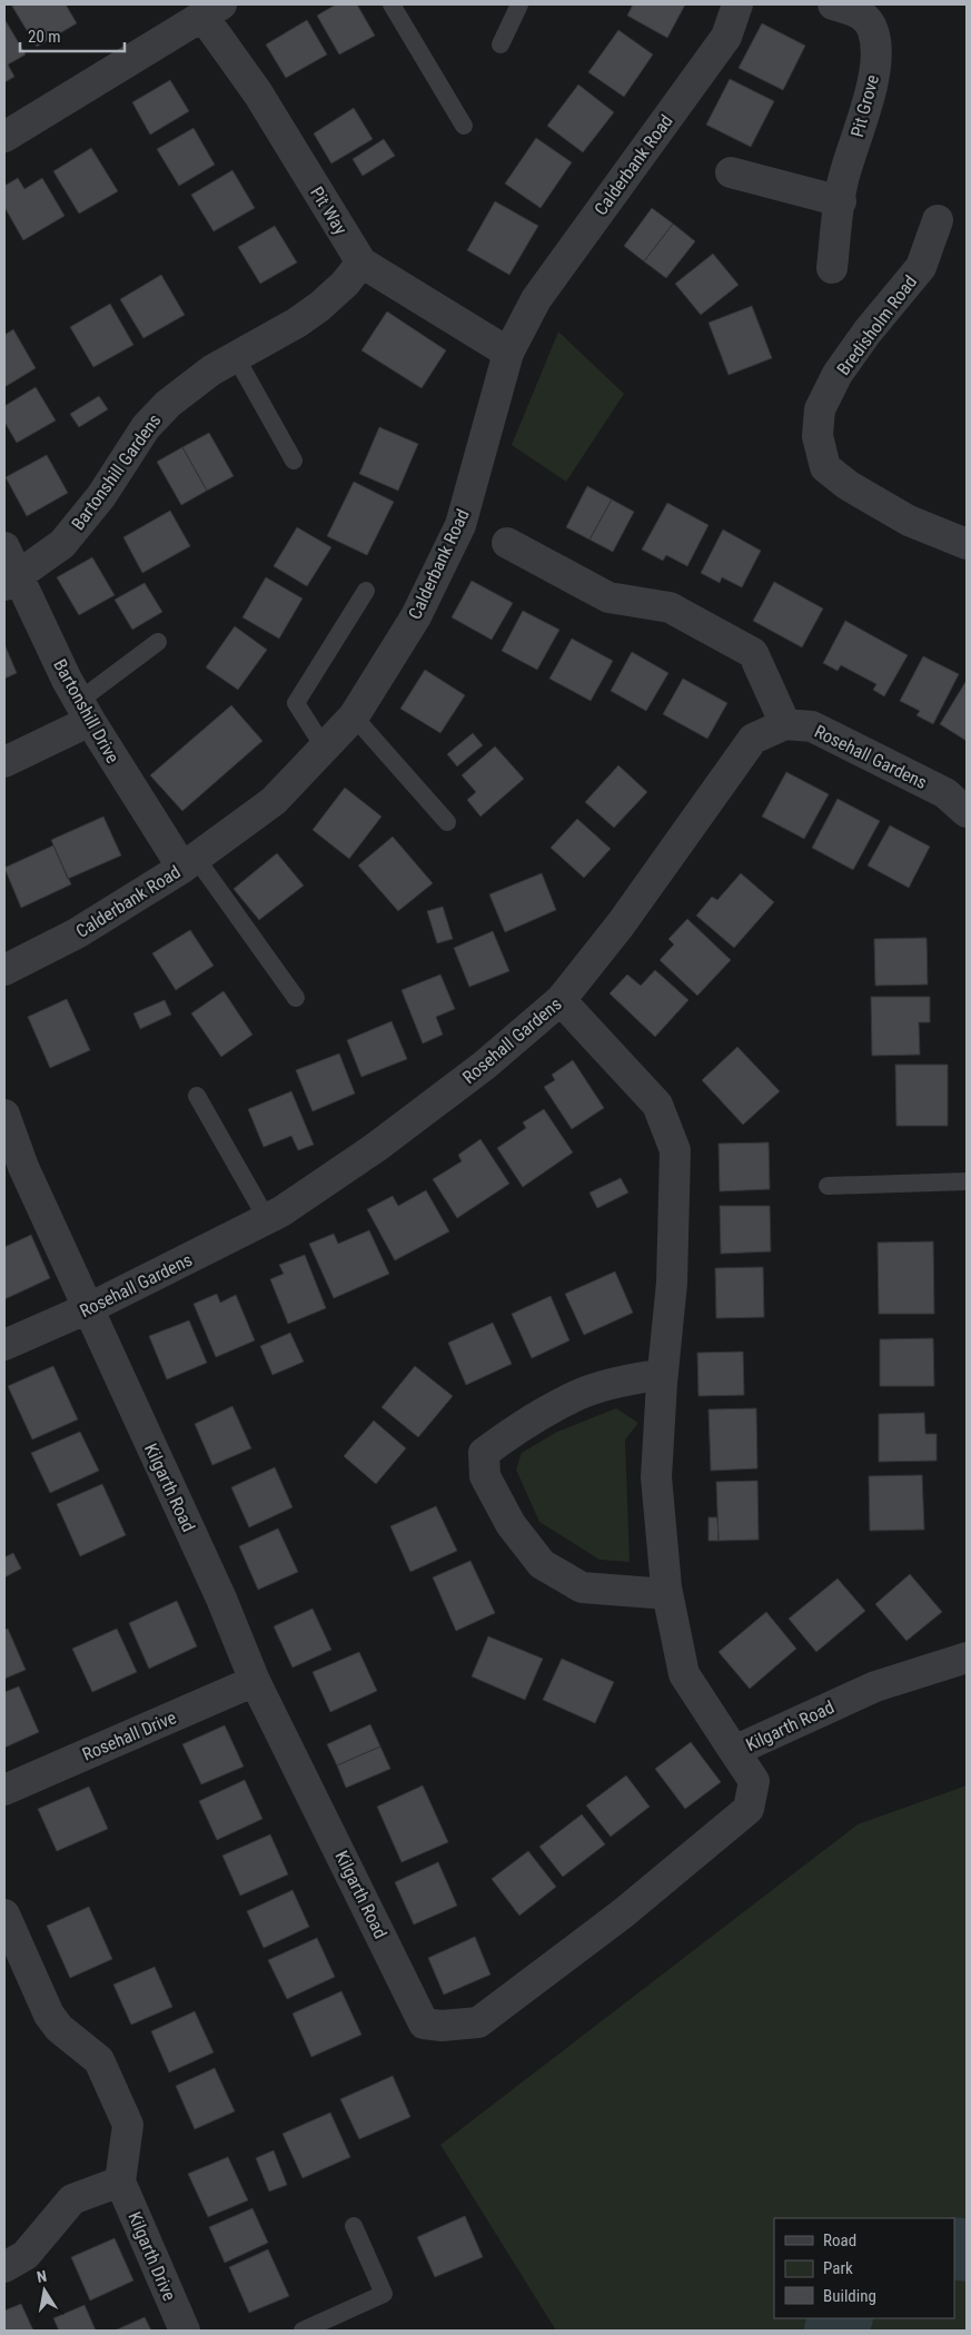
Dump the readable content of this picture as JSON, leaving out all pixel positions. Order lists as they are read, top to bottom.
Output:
{
  "streets": {
    "street": [
      "Pit Grove",
      "Calderbank Road",
      "Pit Way",
      "Bredisholm Road",
      "Bartonshill Gardens",
      "Bartonshill Drive",
      "Rosehall Gardens",
      "Kilgarth Road",
      "Rosehall Drive",
      "Kilgarth Drive"
    ]
  },
  "crossings": [
    ["Calderbank Road", "Pit Way"],
    ["Calderbank Road", "Bartonshill Drive"],
    ["Pit Way", "Bartonshill Gardens"],
    ["Bartonshill Gardens", "Bartonshill Drive"],
    ["Rosehall Gardens", "Kilgarth Road"],
    ["Kilgarth Road", "Rosehall Drive"]
  ],
  "legend": ["Road", "Park", "Building"],
  "scale_bar": "20 m",
  "north": "top"
}
